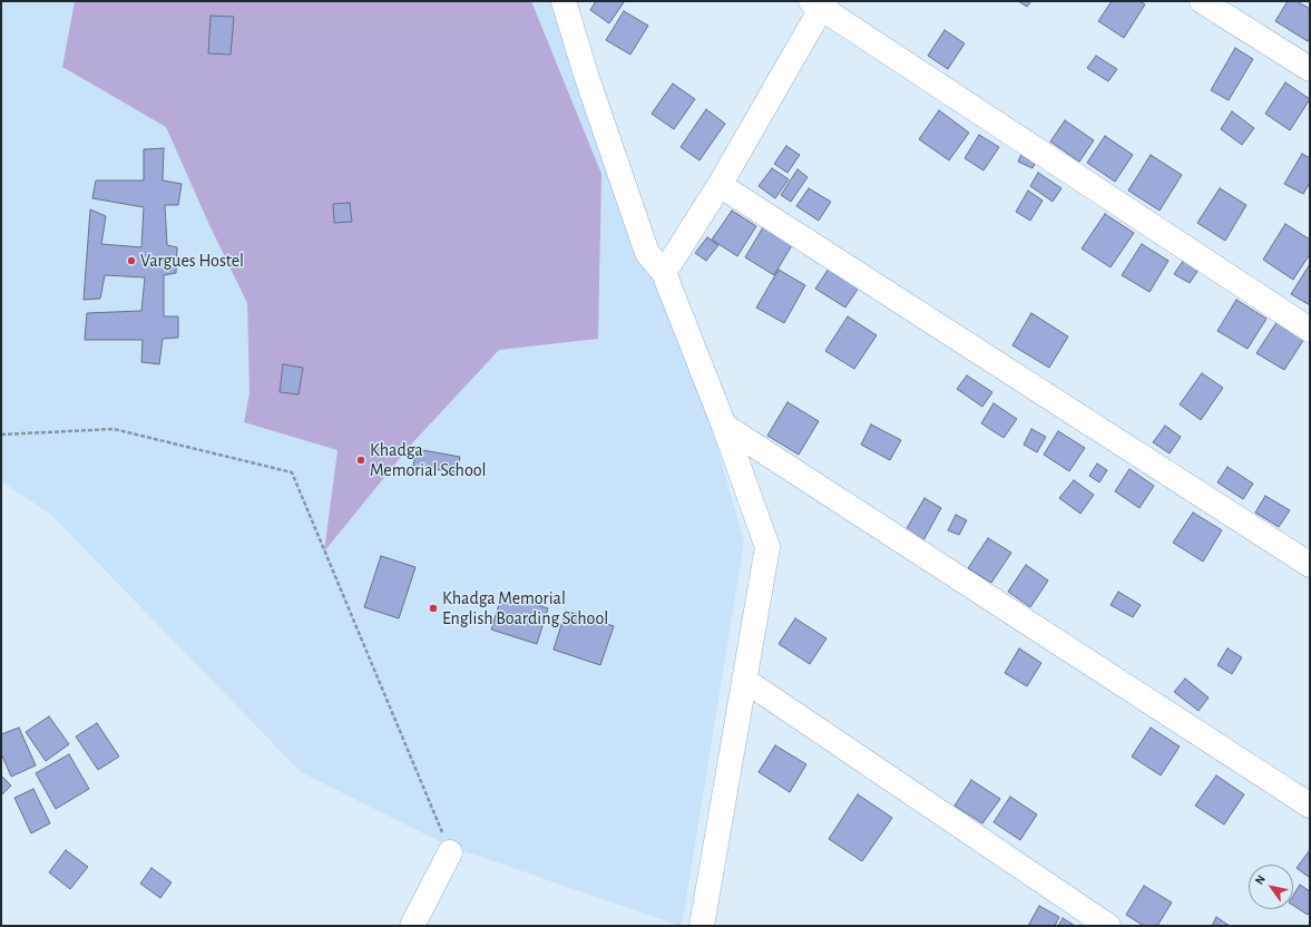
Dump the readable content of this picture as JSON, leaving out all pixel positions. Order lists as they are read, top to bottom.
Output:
{
  "places": ["Vargues Hostel", "Khadga Memorial School", "Khadga Memorial English Boarding School"],
  "north": "top left"
}
